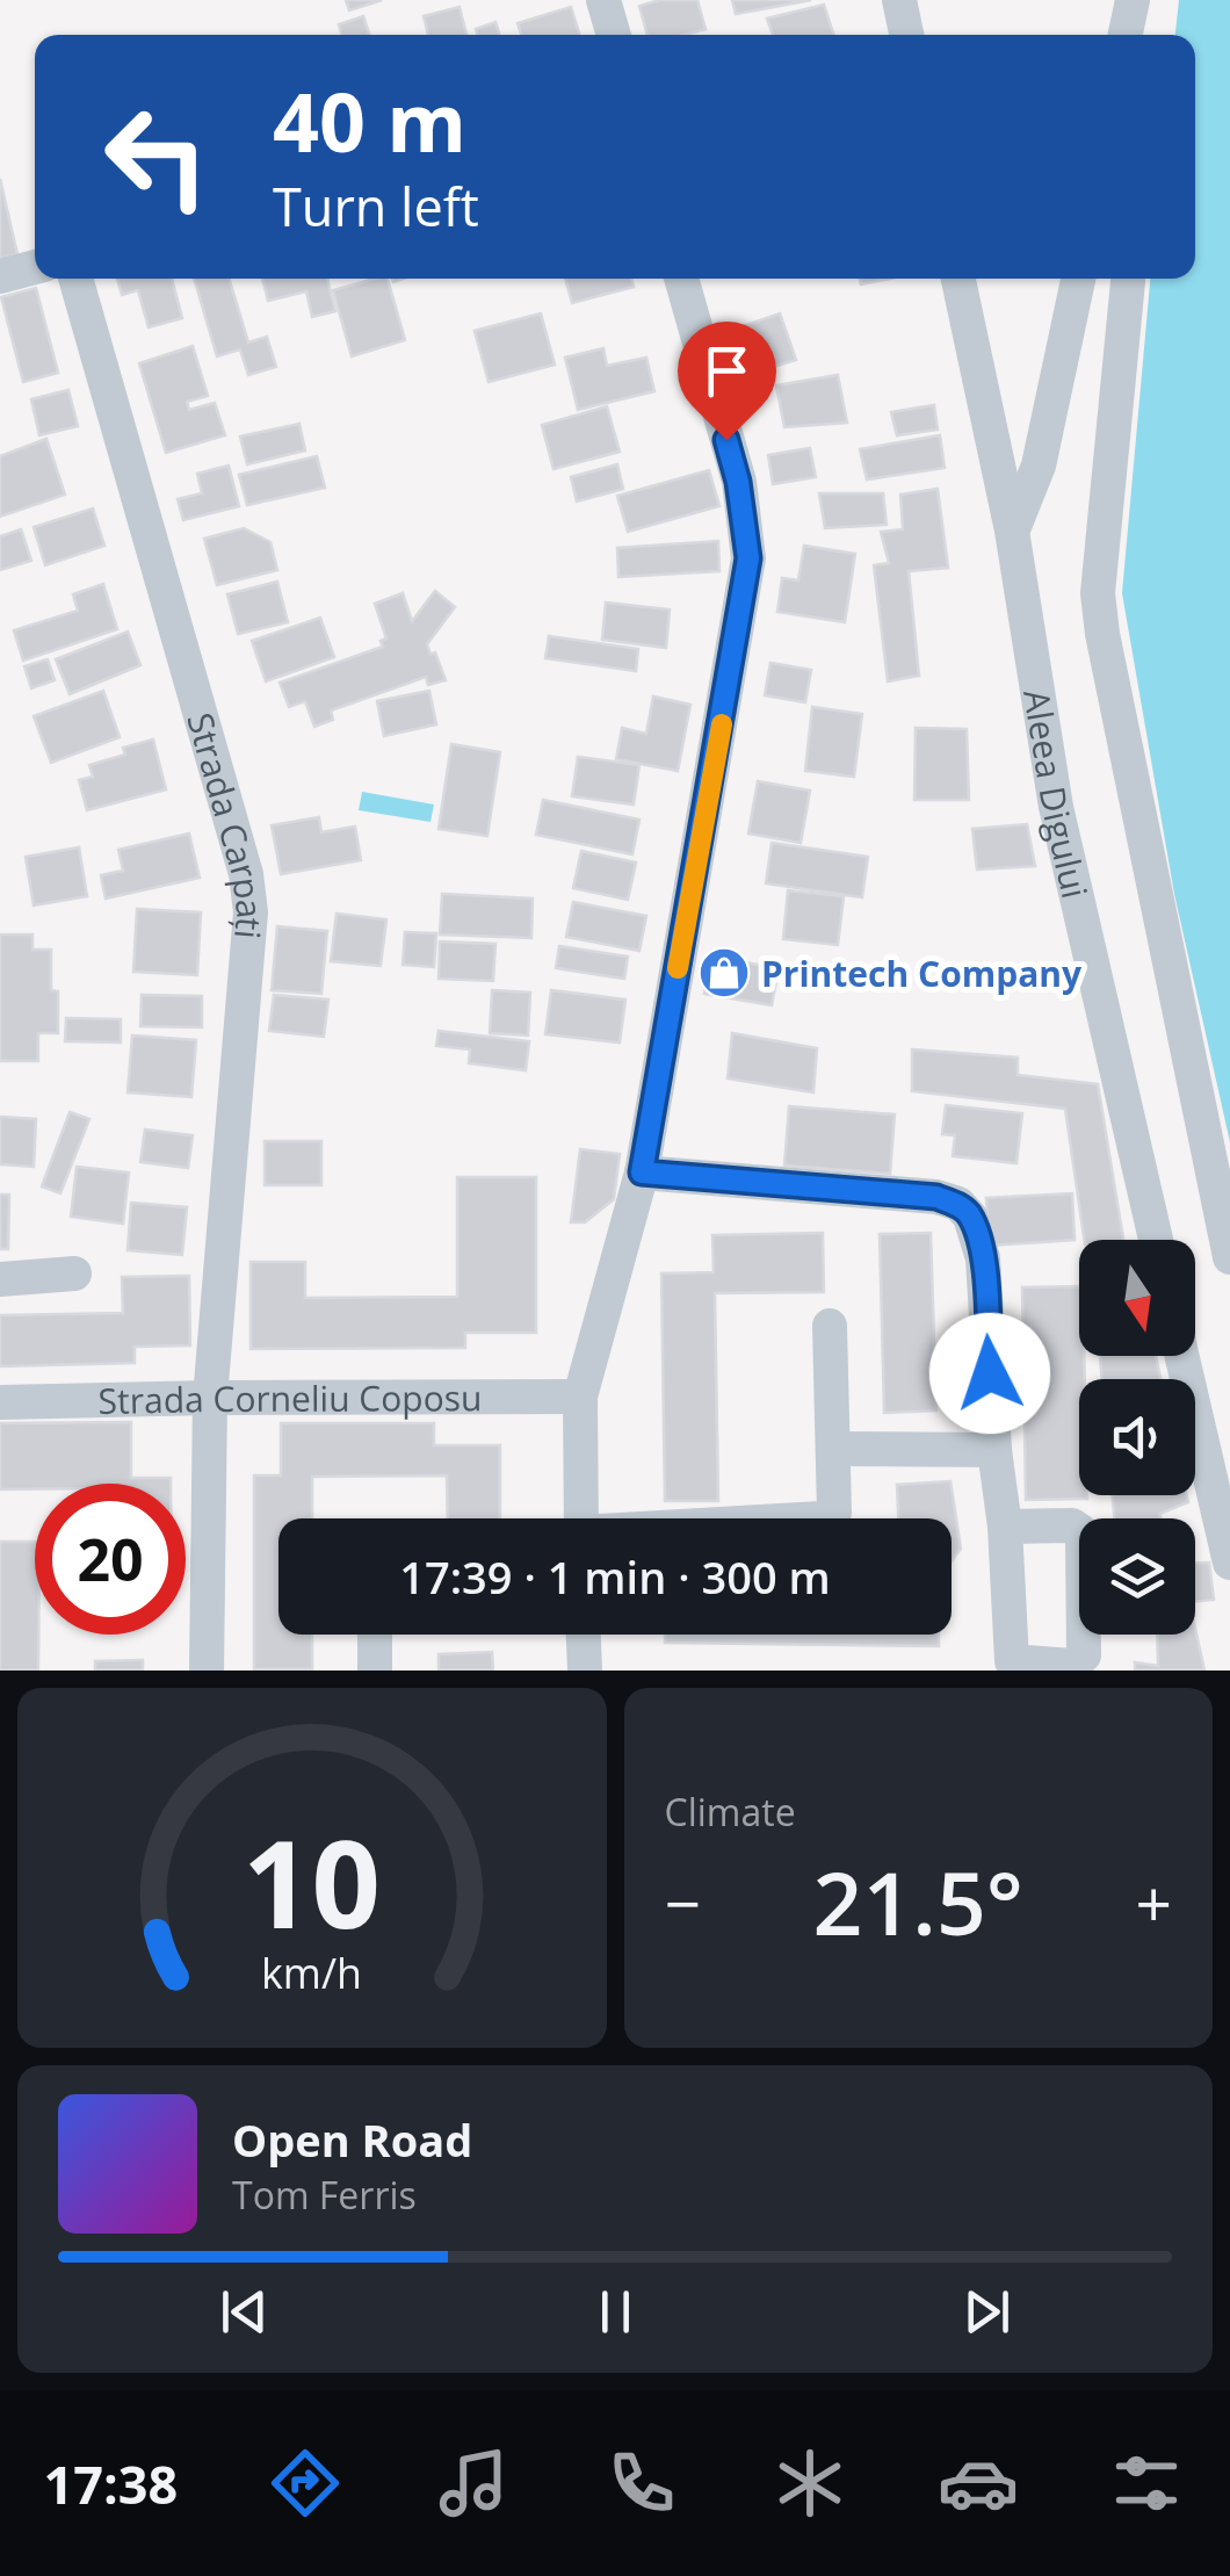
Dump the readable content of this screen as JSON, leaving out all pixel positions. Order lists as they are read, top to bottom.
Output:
{
  "streets": {
    "street": ["Aleea Digului", "Strada Carpați", "Strada Corneliu Coposu"]
  },
  "crossings": [
    ["Strada Carpați", "Strada Corneliu Coposu"]
  ],
  "places": {
    "shop": ["Printech Company"]
  },
  "north": "bottom",
  "page": {
    "turn": ["40 m", "Turn left"],
    "limit": "20",
    "trip": "17:39 · 1 min · 300 m",
    "tile": "Climate",
    "heat": ["−", "21.5°", "+"],
    "song": ["Open Road", "Tom Ferris"],
    "tabs": "17:38",
    "gauge": ["10", "km/h"]
  }
}
